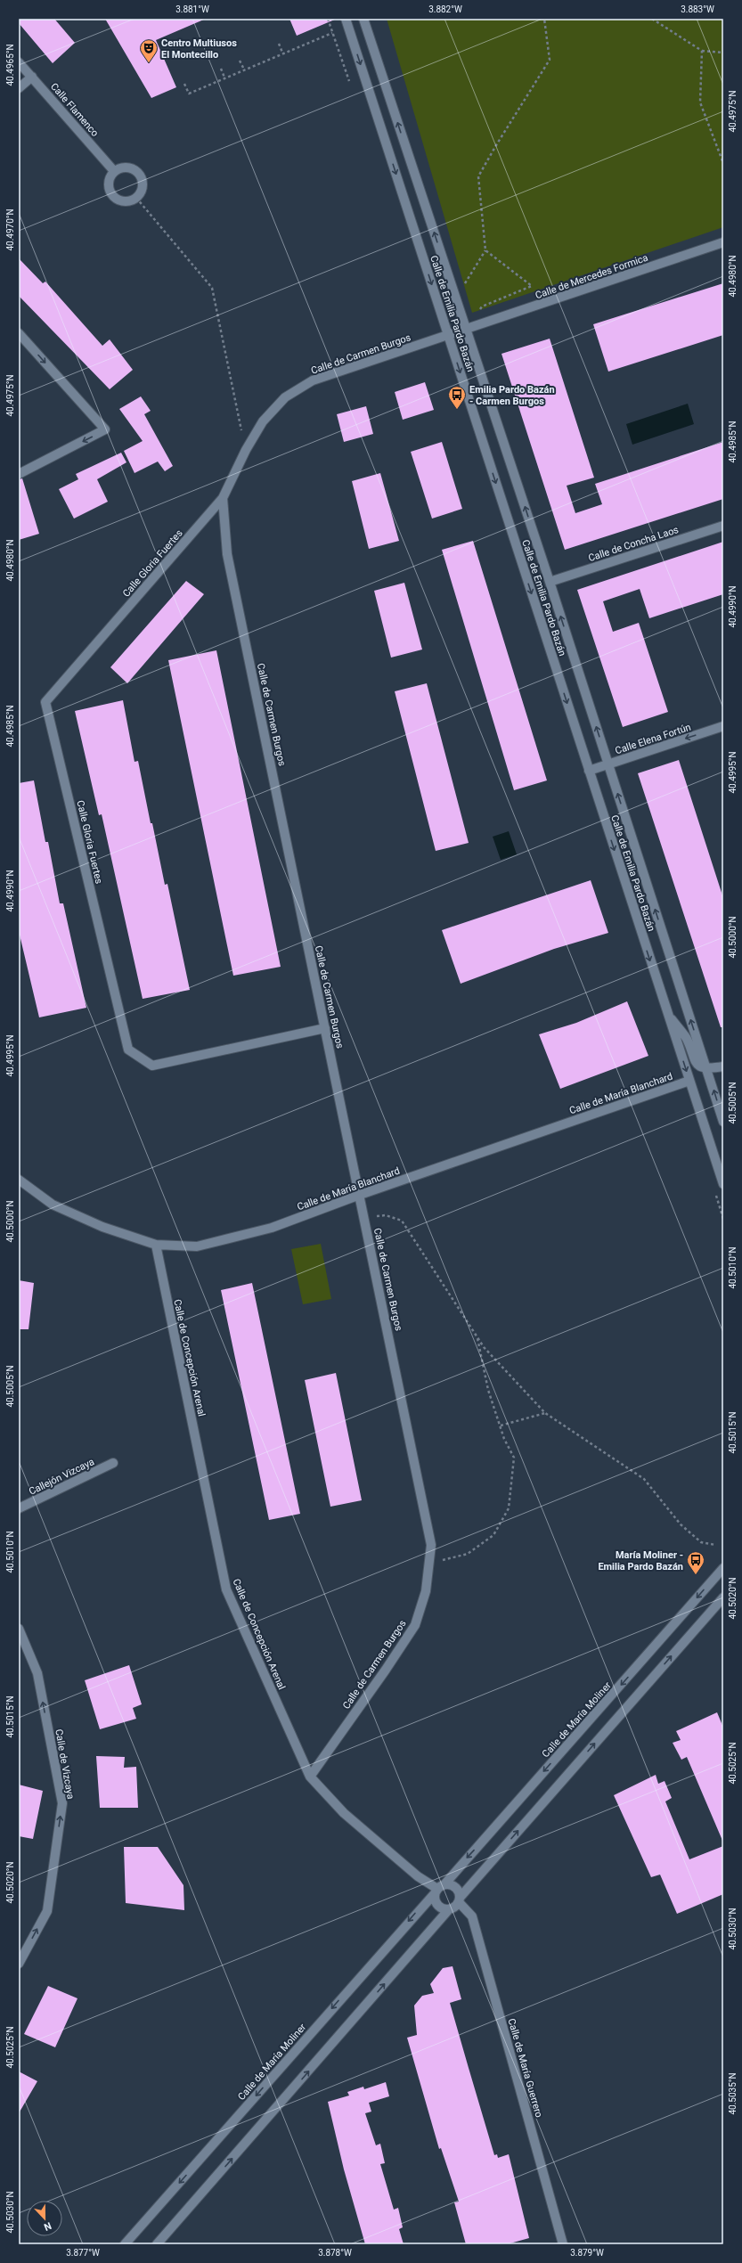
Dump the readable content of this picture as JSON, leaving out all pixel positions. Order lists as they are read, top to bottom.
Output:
{
  "streets": {
    "street": [
      "Calle Flamenco",
      "Calle de Mercedes Formica",
      "Calle de Emilia Pardo Bazán",
      "Calle de Carmen Burgos",
      "Calle de Concha Laos",
      "Calle Gloria Fuertes",
      "Calle Elena Fortún",
      "Calle de María Blanchard",
      "Calle de Concepción Arenal",
      "Callejón Vizcaya",
      "Calle de María Moliner",
      "Calle de Vizcaya",
      "Calle de María Guerrero"
    ]
  },
  "crossings": [
    ["Calle de Mercedes Formica", "Calle de Emilia Pardo Bazán"],
    ["Calle de Mercedes Formica", "Calle de Carmen Burgos"],
    ["Calle de Emilia Pardo Bazán", "Calle de Carmen Burgos"],
    ["Calle de Emilia Pardo Bazán", "Calle de Concha Laos"],
    ["Calle de Emilia Pardo Bazán", "Calle Elena Fortún"],
    ["Calle de Emilia Pardo Bazán", "Calle de María Blanchard"],
    ["Calle de Carmen Burgos", "Calle Gloria Fuertes"],
    ["Calle de Carmen Burgos", "Calle de María Blanchard"],
    ["Calle de Carmen Burgos", "Calle de Concepción Arenal"],
    ["Calle de María Blanchard", "Calle de Concepción Arenal"],
    ["Calle de Concepción Arenal", "Calle de María Moliner"]
  ],
  "one_way": ["Calle Elena Fortún", "Calle de Vizcaya"],
  "places": {
    "theatre": ["Centro Multiusos El Montecillo"],
    "bus stop": ["Emilia Pardo Bazán - Carmen Burgos", "María Moliner - Emilia Pardo Bazán"]
  },
  "north": "bottom",
  "coordinates": [
    "3.881°W",
    "3.882°W",
    "3.883°W",
    "40.4965°N",
    "40.4975°N",
    "40.4970°N",
    "40.4980°N",
    "40.4985°N",
    "40.4990°N",
    "40.4995°N",
    "40.5000°N",
    "40.5005°N",
    "40.5010°N",
    "40.5015°N",
    "40.5020°N",
    "40.5025°N",
    "40.5030°N",
    "40.5035°N",
    "3.877°W",
    "3.878°W",
    "3.879°W"
  ]
}
